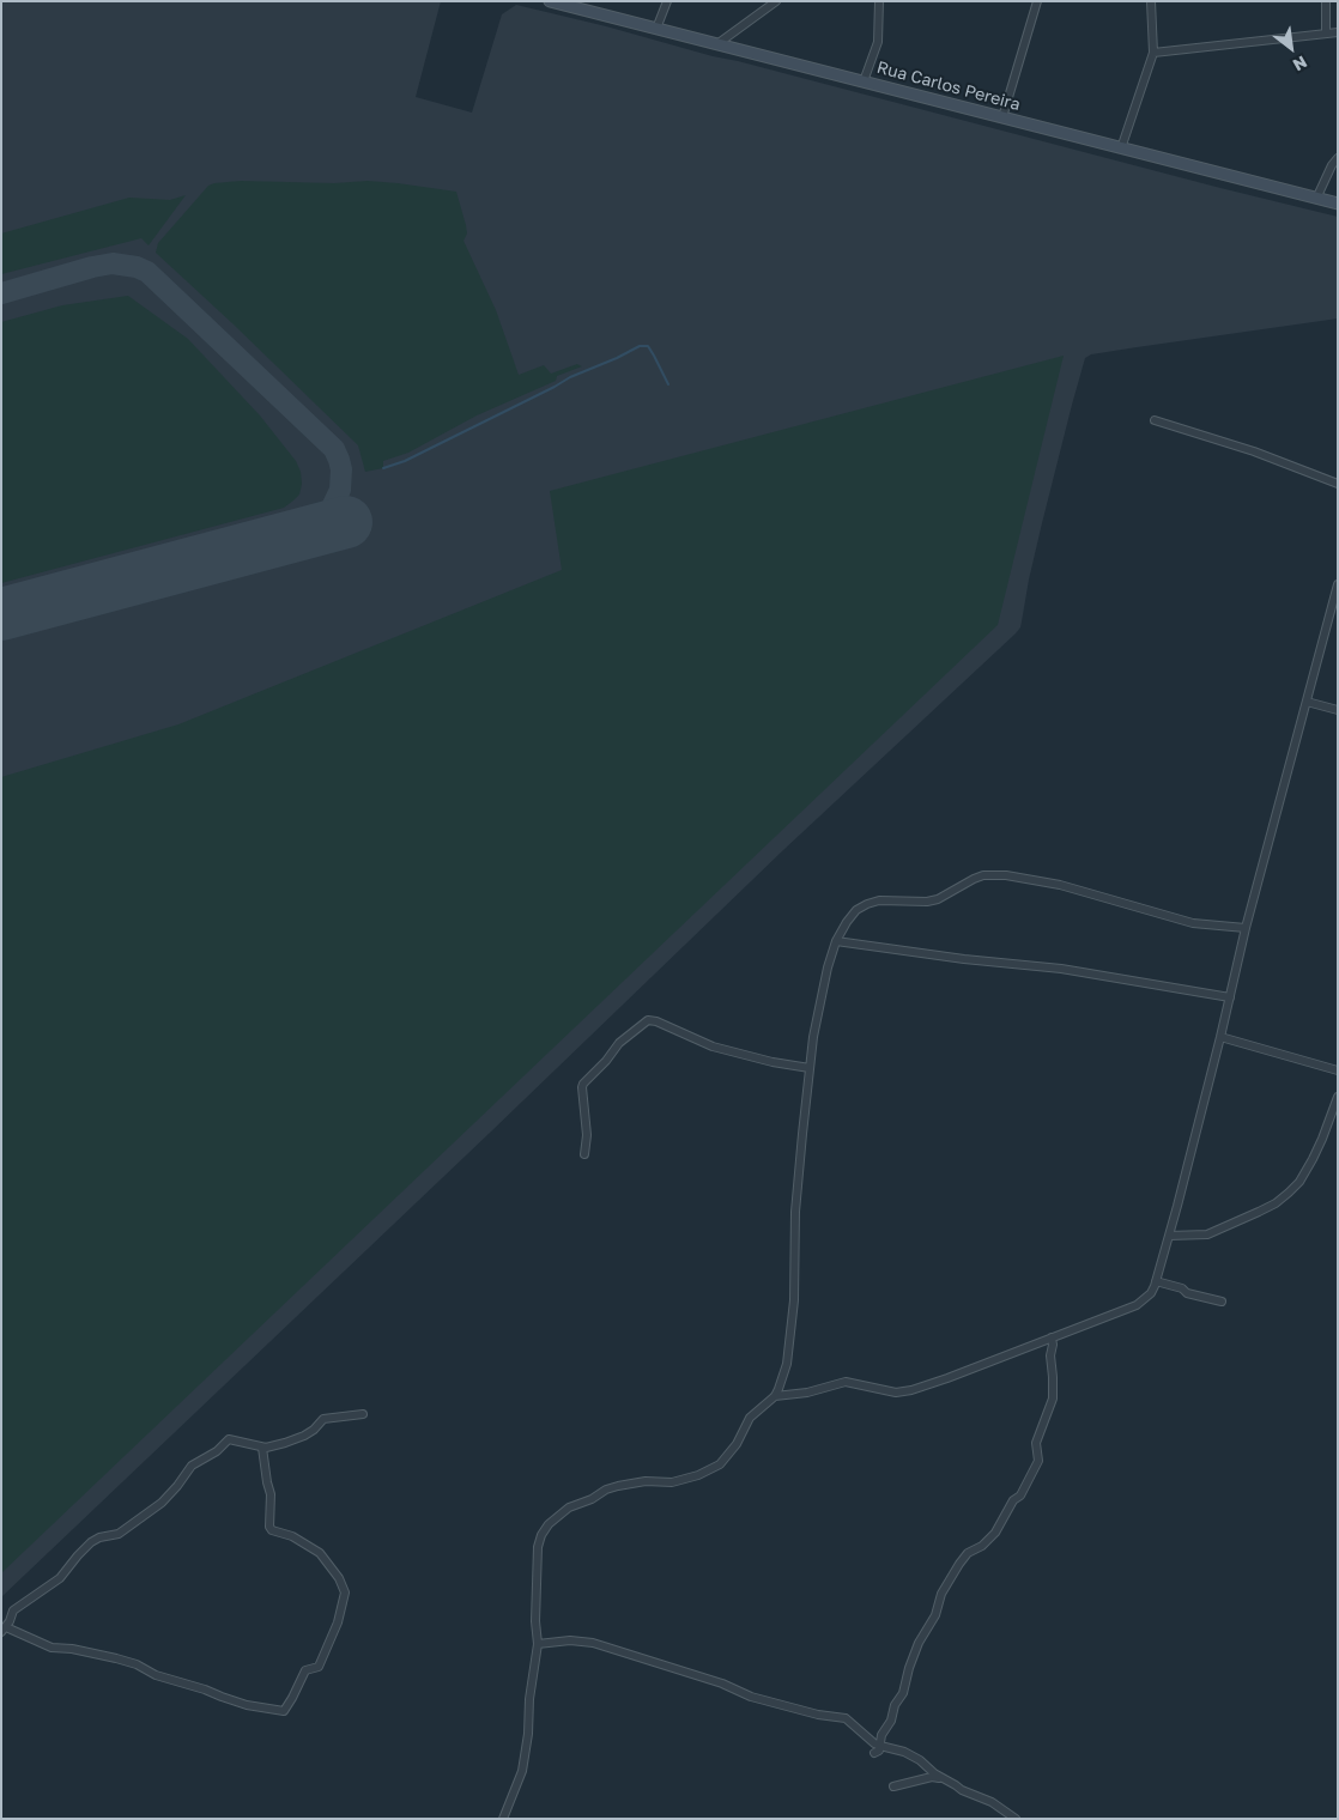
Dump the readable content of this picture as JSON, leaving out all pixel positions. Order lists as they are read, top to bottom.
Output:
{
  "streets": {
    "main road": ["Rua Carlos Pereira"]
  },
  "north": "bottom right"
}
